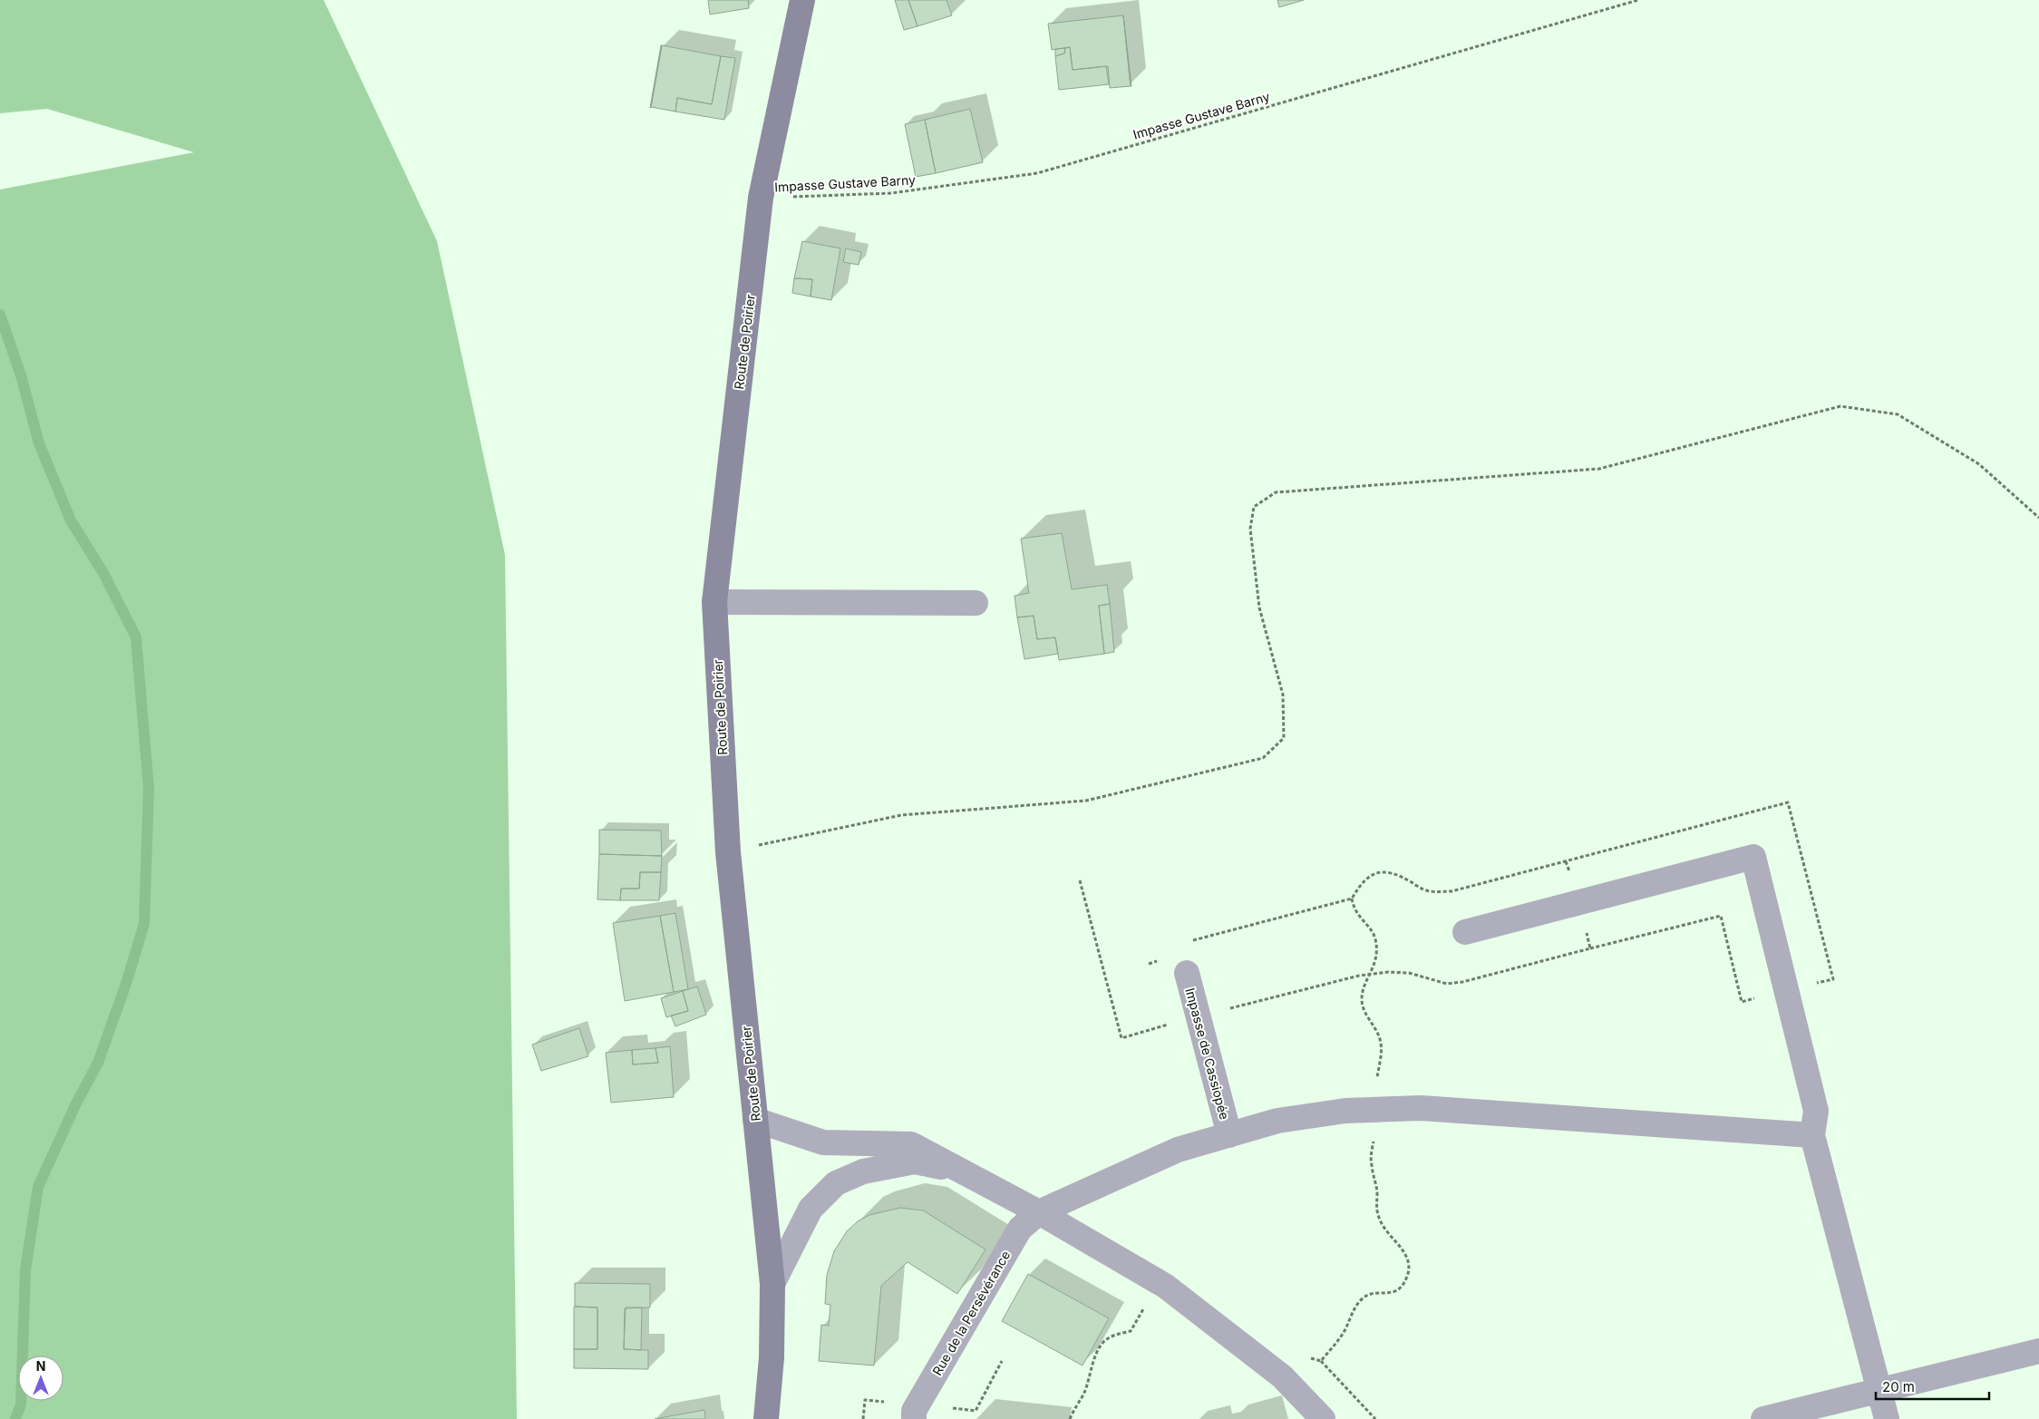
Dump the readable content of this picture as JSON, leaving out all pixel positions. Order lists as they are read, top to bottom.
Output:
{
  "streets": {
    "main road": ["Route de Poirier"],
    "street": ["Impasse de Cassiopée", "Rue de la Persévérance"],
    "path": ["Impasse Gustave Barny"]
  },
  "crossings": [
    ["Impasse Gustave Barny", "Route de Poirier"],
    ["Impasse de Cassiopée", "Rue de la Persévérance"]
  ],
  "scale_bar": "20 m",
  "north": "top"
}
